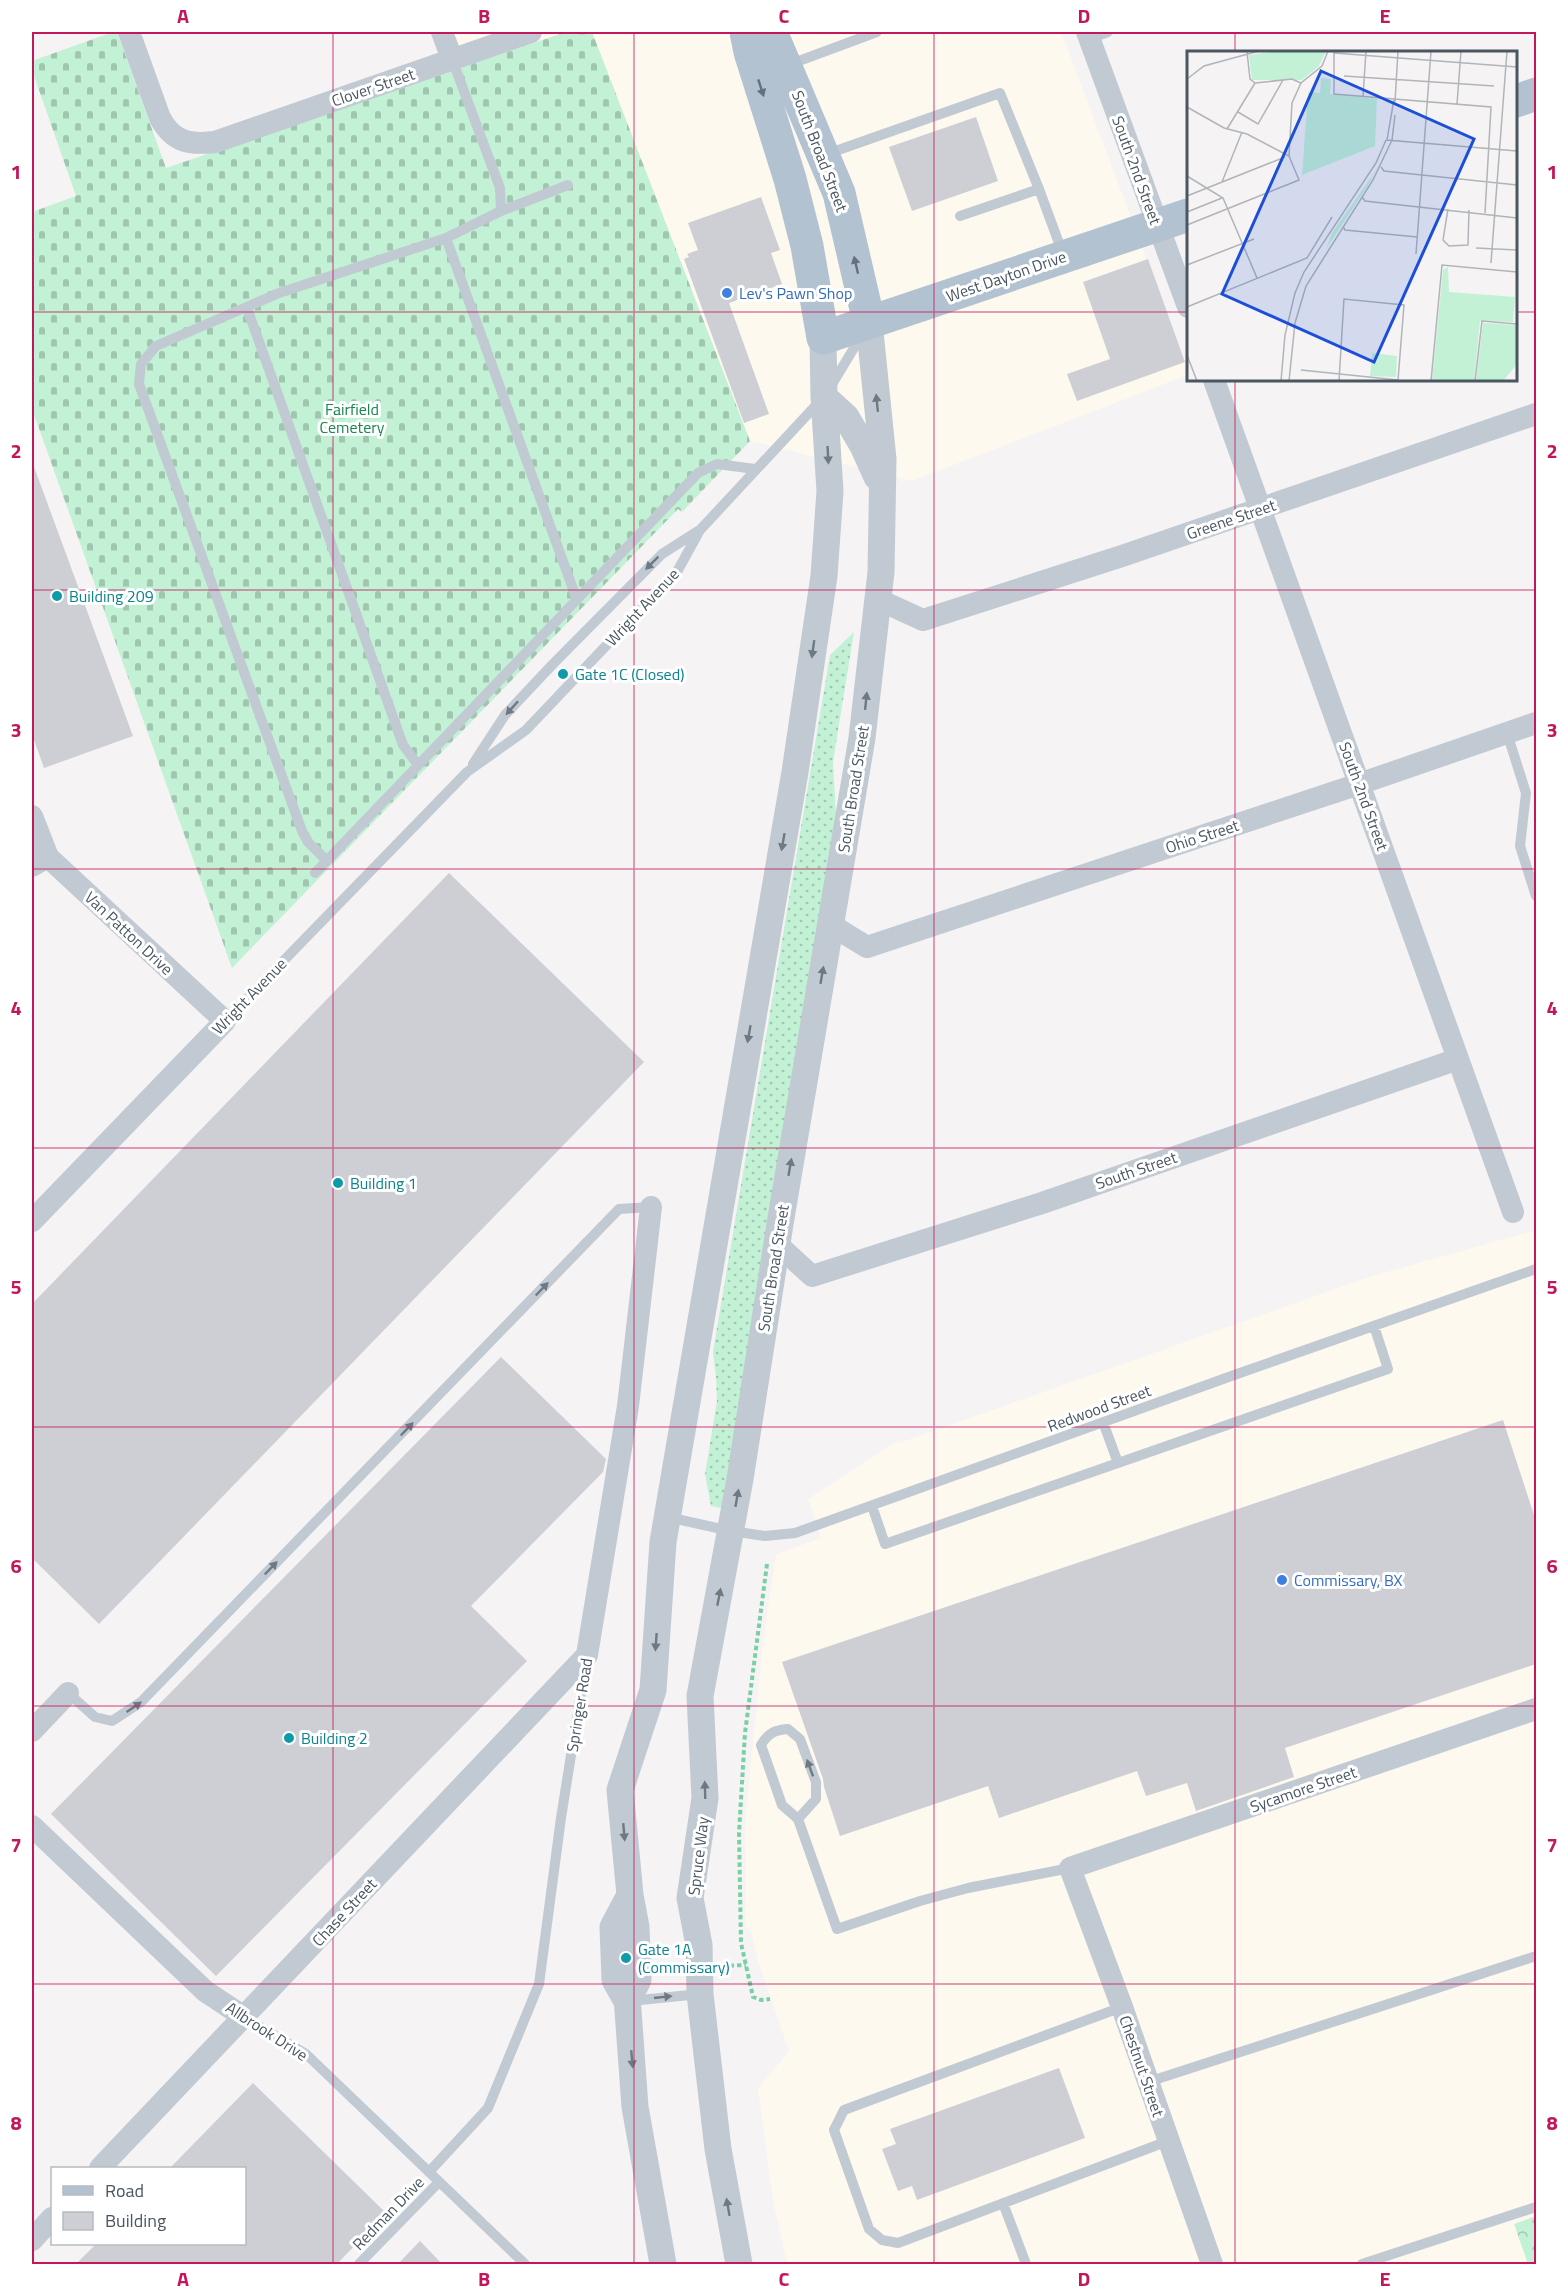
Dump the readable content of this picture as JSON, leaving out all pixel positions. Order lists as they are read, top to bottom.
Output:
{
  "streets": {
    "main road": ["South Broad Street", "West Dayton Drive"],
    "street": [
      "Clover Street",
      "South 2nd Street",
      "Greene Street",
      "Wright Avenue",
      "Ohio Street",
      "Van Patton Drive",
      "South Street",
      "Springer Road",
      "Sycamore Street",
      "Spruce Way",
      "Chase Street",
      "Allbrook Drive",
      "Chestnut Street"
    ],
    "lane": ["Redwood Street", "Redman Drive"]
  },
  "crossings": [
    ["South Broad Street", "West Dayton Drive"],
    ["South Broad Street", "Greene Street"],
    ["South Broad Street", "Wright Avenue"],
    ["South Broad Street", "Ohio Street"],
    ["South Broad Street", "South Street"],
    ["South Broad Street", "Redwood Street"],
    ["South Broad Street", "Spruce Way"],
    ["South 2nd Street", "West Dayton Drive"],
    ["South 2nd Street", "Greene Street"],
    ["South 2nd Street", "Ohio Street"],
    ["South 2nd Street", "South Street"],
    ["West Dayton Drive", "Wright Avenue"],
    ["Wright Avenue", "Van Patton Drive"],
    ["Redwood Street", "Spruce Way"],
    ["Springer Road", "Chase Street"],
    ["Springer Road", "Allbrook Drive"],
    ["Sycamore Street", "Chestnut Street"],
    ["Chase Street", "Allbrook Drive"],
    ["Allbrook Drive", "Redman Drive"]
  ],
  "parks": ["Fairfield Cemetery"],
  "places": [
    "Lev's Pawn Shop",
    "Building 209",
    "Gate 1C (Closed)",
    "Building 1",
    "Commissary, BX",
    "Building 2",
    "Gate 1A (Commissary)"
  ],
  "legend": ["Road", "Building"],
  "grid": {
    "columns": [
      "A",
      "B",
      "C",
      "D",
      "E"
    ],
    "rows": [
      "1",
      "2",
      "3",
      "4",
      "5",
      "6",
      "7",
      "8"
    ]
  }
}
